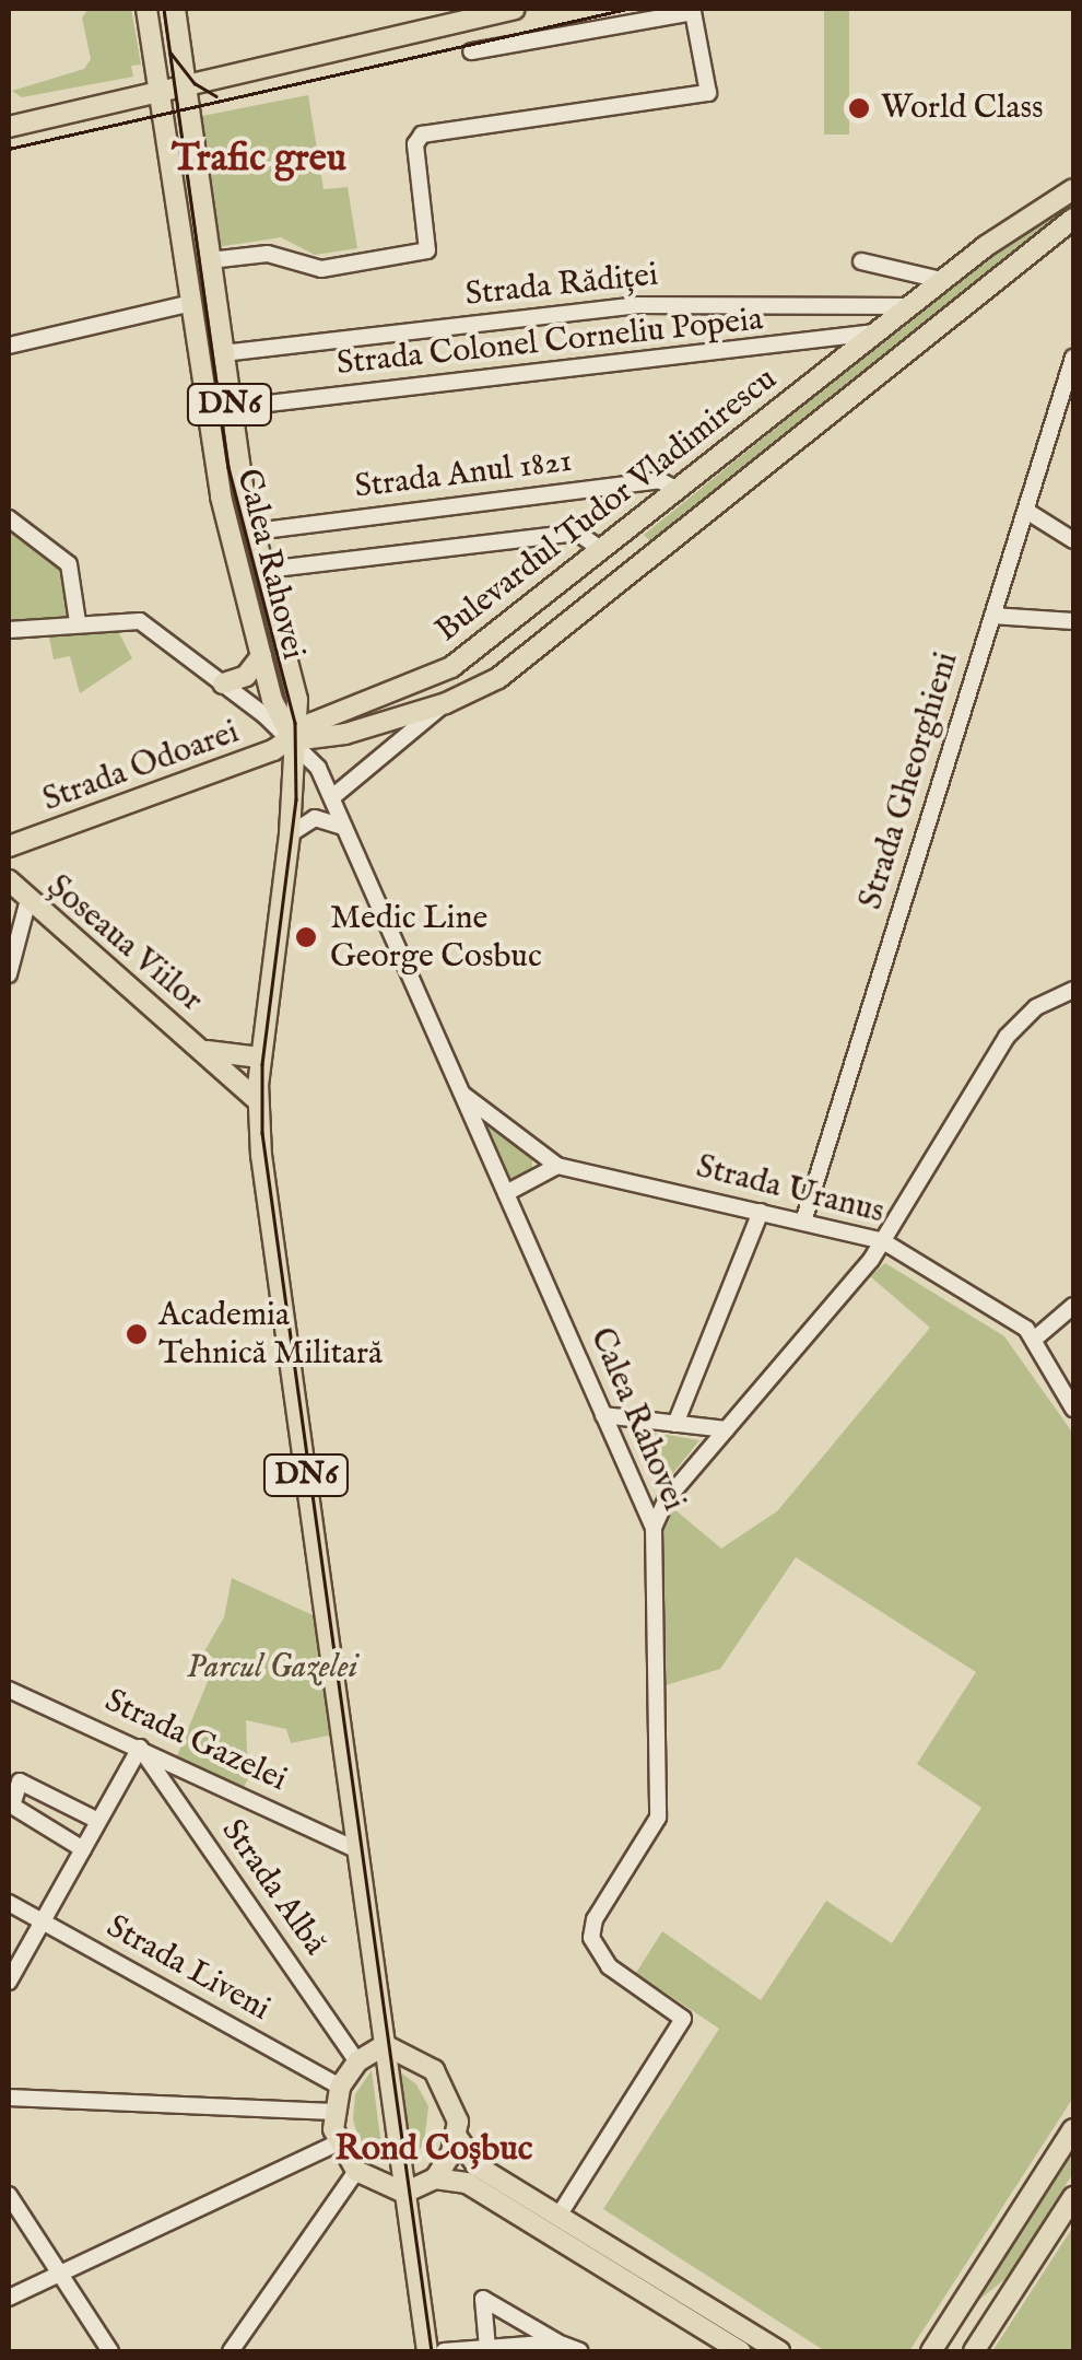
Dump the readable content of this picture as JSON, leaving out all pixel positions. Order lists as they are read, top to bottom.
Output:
{
  "streets": {
    "main road": [
      "DN6",
      "Bulevardul Tudor Vladimirescu",
      "Calea Rahovei",
      "Strada Odoarei",
      "Șoseaua Viilor"
    ],
    "street": [
      "Strada Rădiței",
      "Strada Colonel Corneliu Popeia",
      "Strada Anul 1821",
      "Strada Gheorghieni",
      "Strada Uranus",
      "Strada Gazelei",
      "Strada Albă",
      "Strada Liveni"
    ]
  },
  "crossings": [
    ["Strada Rădiței", "Bulevardul Tudor Vladimirescu"],
    ["Strada Rădiței", "Calea Rahovei"],
    ["Strada Colonel Corneliu Popeia", "Bulevardul Tudor Vladimirescu"],
    ["Strada Colonel Corneliu Popeia", "Calea Rahovei"],
    ["DN6", "Bulevardul Tudor Vladimirescu"],
    ["DN6", "Calea Rahovei"],
    ["DN6", "Strada Odoarei"],
    ["DN6", "Șoseaua Viilor"],
    ["DN6", "Strada Gazelei"],
    ["Strada Anul 1821", "Bulevardul Tudor Vladimirescu"],
    ["Strada Anul 1821", "Calea Rahovei"],
    ["Bulevardul Tudor Vladimirescu", "Calea Rahovei"],
    ["Bulevardul Tudor Vladimirescu", "Strada Odoarei"],
    ["Calea Rahovei", "Strada Odoarei"],
    ["Calea Rahovei", "Strada Uranus"],
    ["Strada Gheorghieni", "Strada Uranus"],
    ["Strada Gazelei", "Strada Albă"]
  ],
  "districts": ["Trafic greu", "Rond Coșbuc"],
  "parks": ["Parcul Gazelei"],
  "places": ["World Class", "Medic Line George Cosbuc", "Academia Tehnică Militară"]
}
